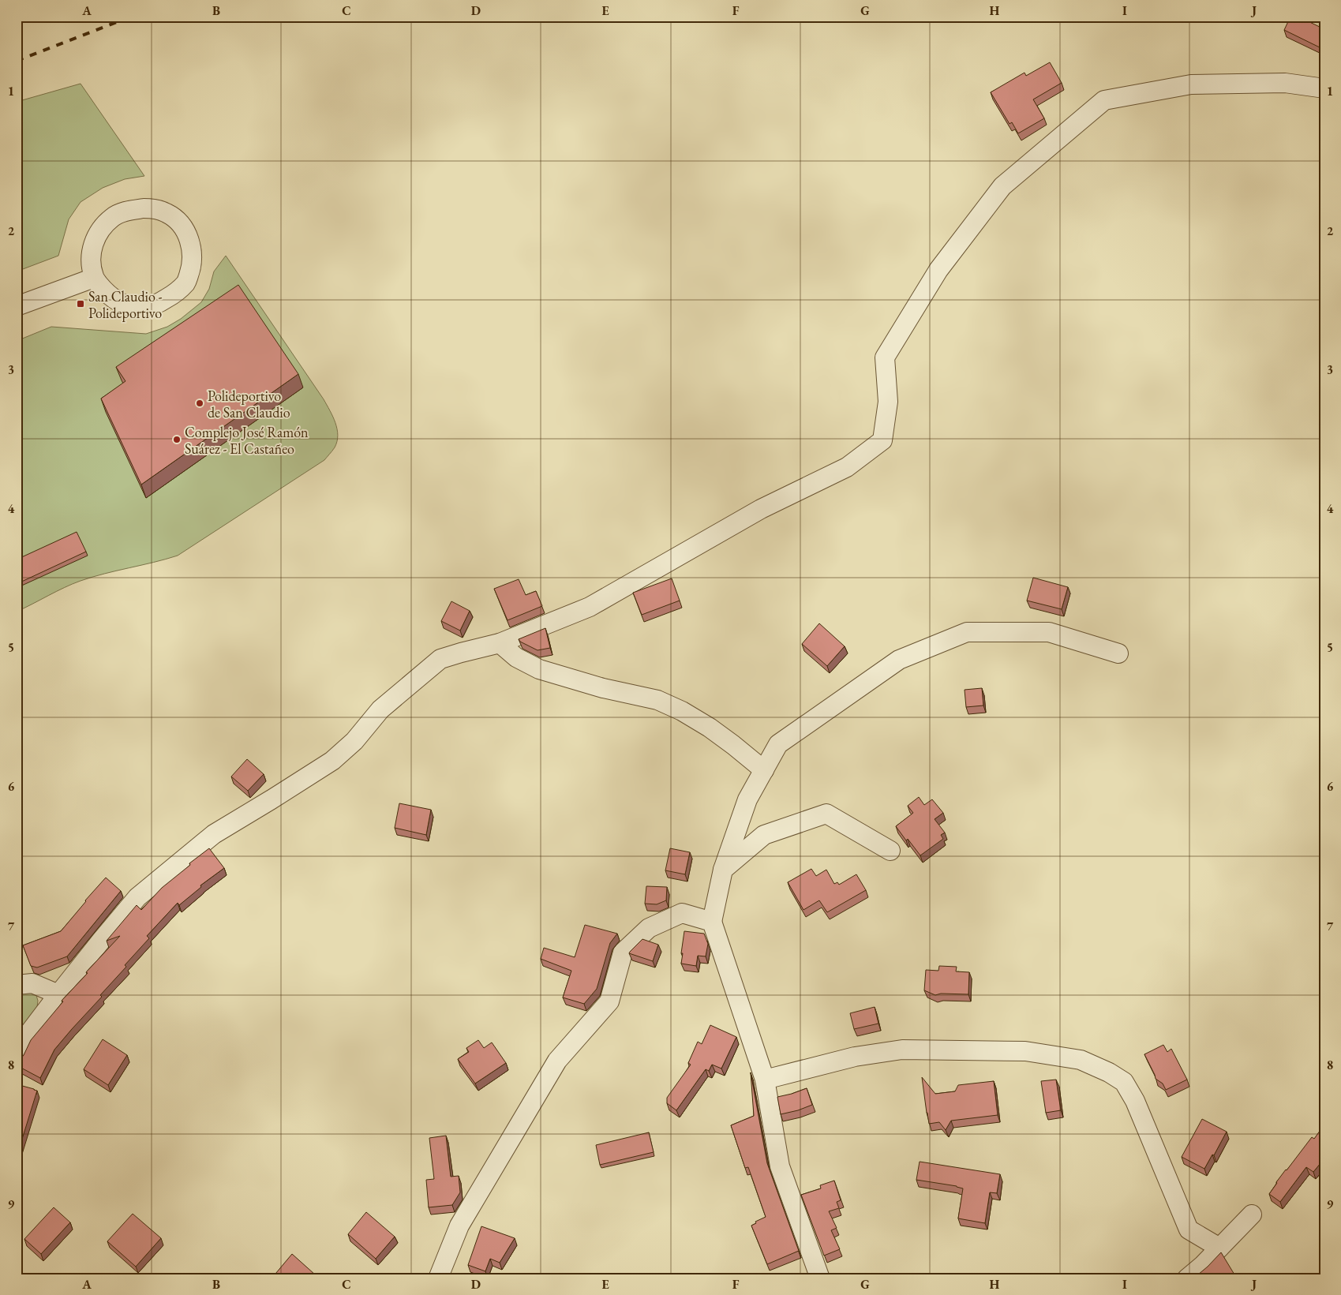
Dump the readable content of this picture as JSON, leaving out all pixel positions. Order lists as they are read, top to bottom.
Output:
{
  "places": {
    "transit": ["San Claudio - Polideportivo"],
    "other": ["Polideportivo de San Claudio", "Complejo José Ramón Suárez - El Castañeo"]
  },
  "grid": {
    "columns": [
      "A",
      "B",
      "C",
      "D",
      "E",
      "F",
      "G",
      "H",
      "I",
      "J"
    ],
    "rows": [
      "1",
      "2",
      "3",
      "4",
      "5",
      "6",
      "7",
      "8",
      "9"
    ]
  }
}
